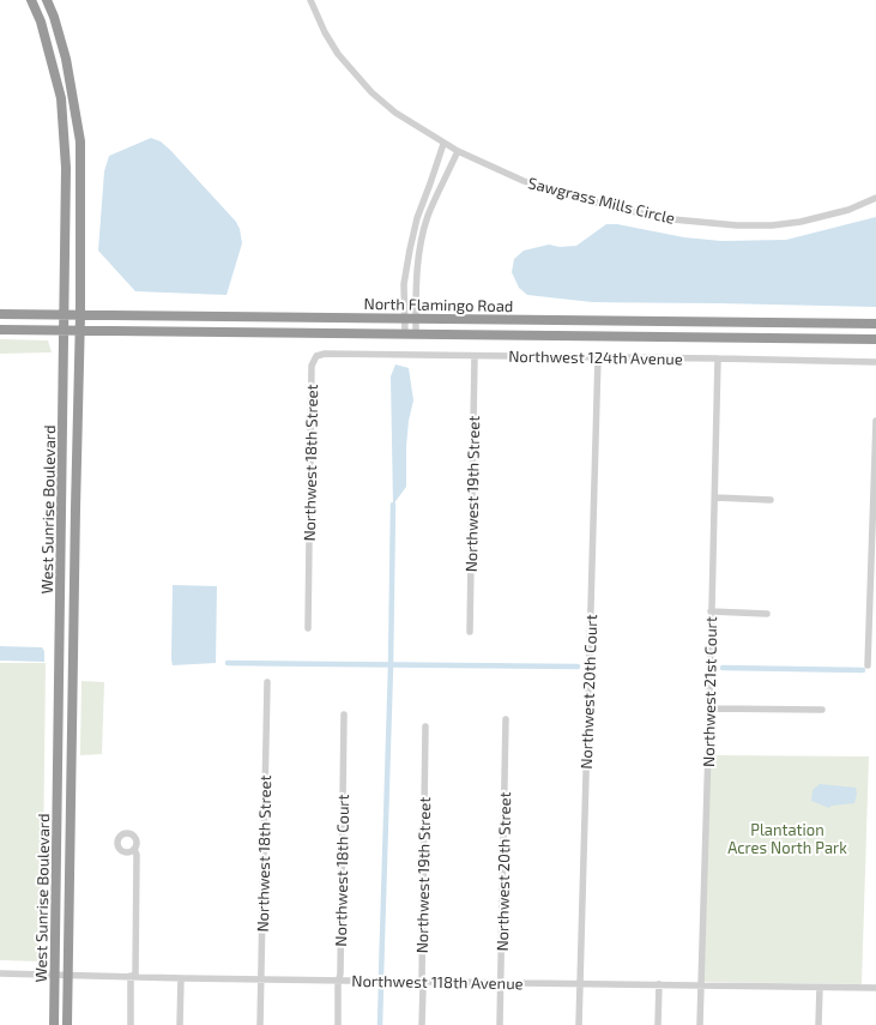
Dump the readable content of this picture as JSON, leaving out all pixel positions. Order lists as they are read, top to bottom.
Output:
{
  "streets": {
    "highway": ["North Flamingo Road", "West Sunrise Boulevard"],
    "street": [
      "Sawgrass Mills Circle",
      "Northwest 124th Avenue",
      "Northwest 18th Street",
      "Northwest 19th Street",
      "Northwest 20th Court",
      "Northwest 21st Court",
      "Northwest 18th Court",
      "Northwest 20th Street",
      "Northwest 118th Avenue"
    ]
  },
  "crossings": [
    ["North Flamingo Road", "West Sunrise Boulevard"],
    ["Northwest 124th Avenue", "Northwest 18th Street"],
    ["Northwest 124th Avenue", "Northwest 19th Street"],
    ["Northwest 124th Avenue", "Northwest 20th Court"],
    ["Northwest 124th Avenue", "Northwest 21st Court"],
    ["Northwest 18th Street", "Northwest 118th Avenue"],
    ["Northwest 19th Street", "Northwest 118th Avenue"],
    ["West Sunrise Boulevard", "Northwest 118th Avenue"],
    ["Northwest 20th Court", "Northwest 118th Avenue"],
    ["Northwest 21st Court", "Northwest 118th Avenue"],
    ["Northwest 18th Court", "Northwest 118th Avenue"],
    ["Northwest 20th Street", "Northwest 118th Avenue"]
  ],
  "parks": ["Plantation Acres North Park"]
}
